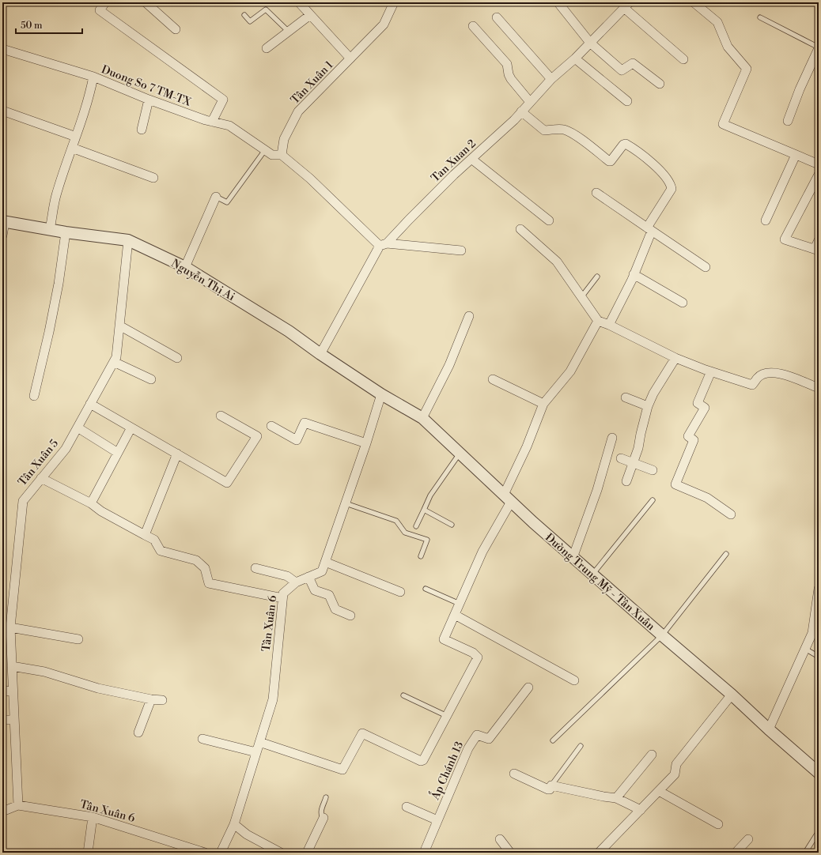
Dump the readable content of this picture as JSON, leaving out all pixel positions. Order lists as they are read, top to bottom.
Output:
{
  "streets": {
    "street": [
      "Tân Xuân 1",
      "Duong So 7 TM-TX",
      "Tan Xuan 2",
      "Nguyễn Thị Ai",
      "Tân Xuân 5",
      "Đường Trung Mỹ - Tân Xuân",
      "Tân Xuân 6",
      "Ấp Chánh 13"
    ]
  },
  "crossings": [
    ["Tân Xuân 1", "Duong So 7 TM-TX"],
    ["Duong So 7 TM-TX", "Nguyễn Thị Ai"],
    ["Tan Xuan 2", "Nguyễn Thị Ai"],
    ["Nguyễn Thị Ai", "Tân Xuân 5"],
    ["Nguyễn Thị Ai", "Đường Trung Mỹ - Tân Xuân"],
    ["Nguyễn Thị Ai", "Tân Xuân 6"],
    ["Tân Xuân 5", "Tân Xuân 6"],
    ["Đường Trung Mỹ - Tân Xuân", "Tân Xuân 6"]
  ],
  "scale_bar": "50 m"
}
